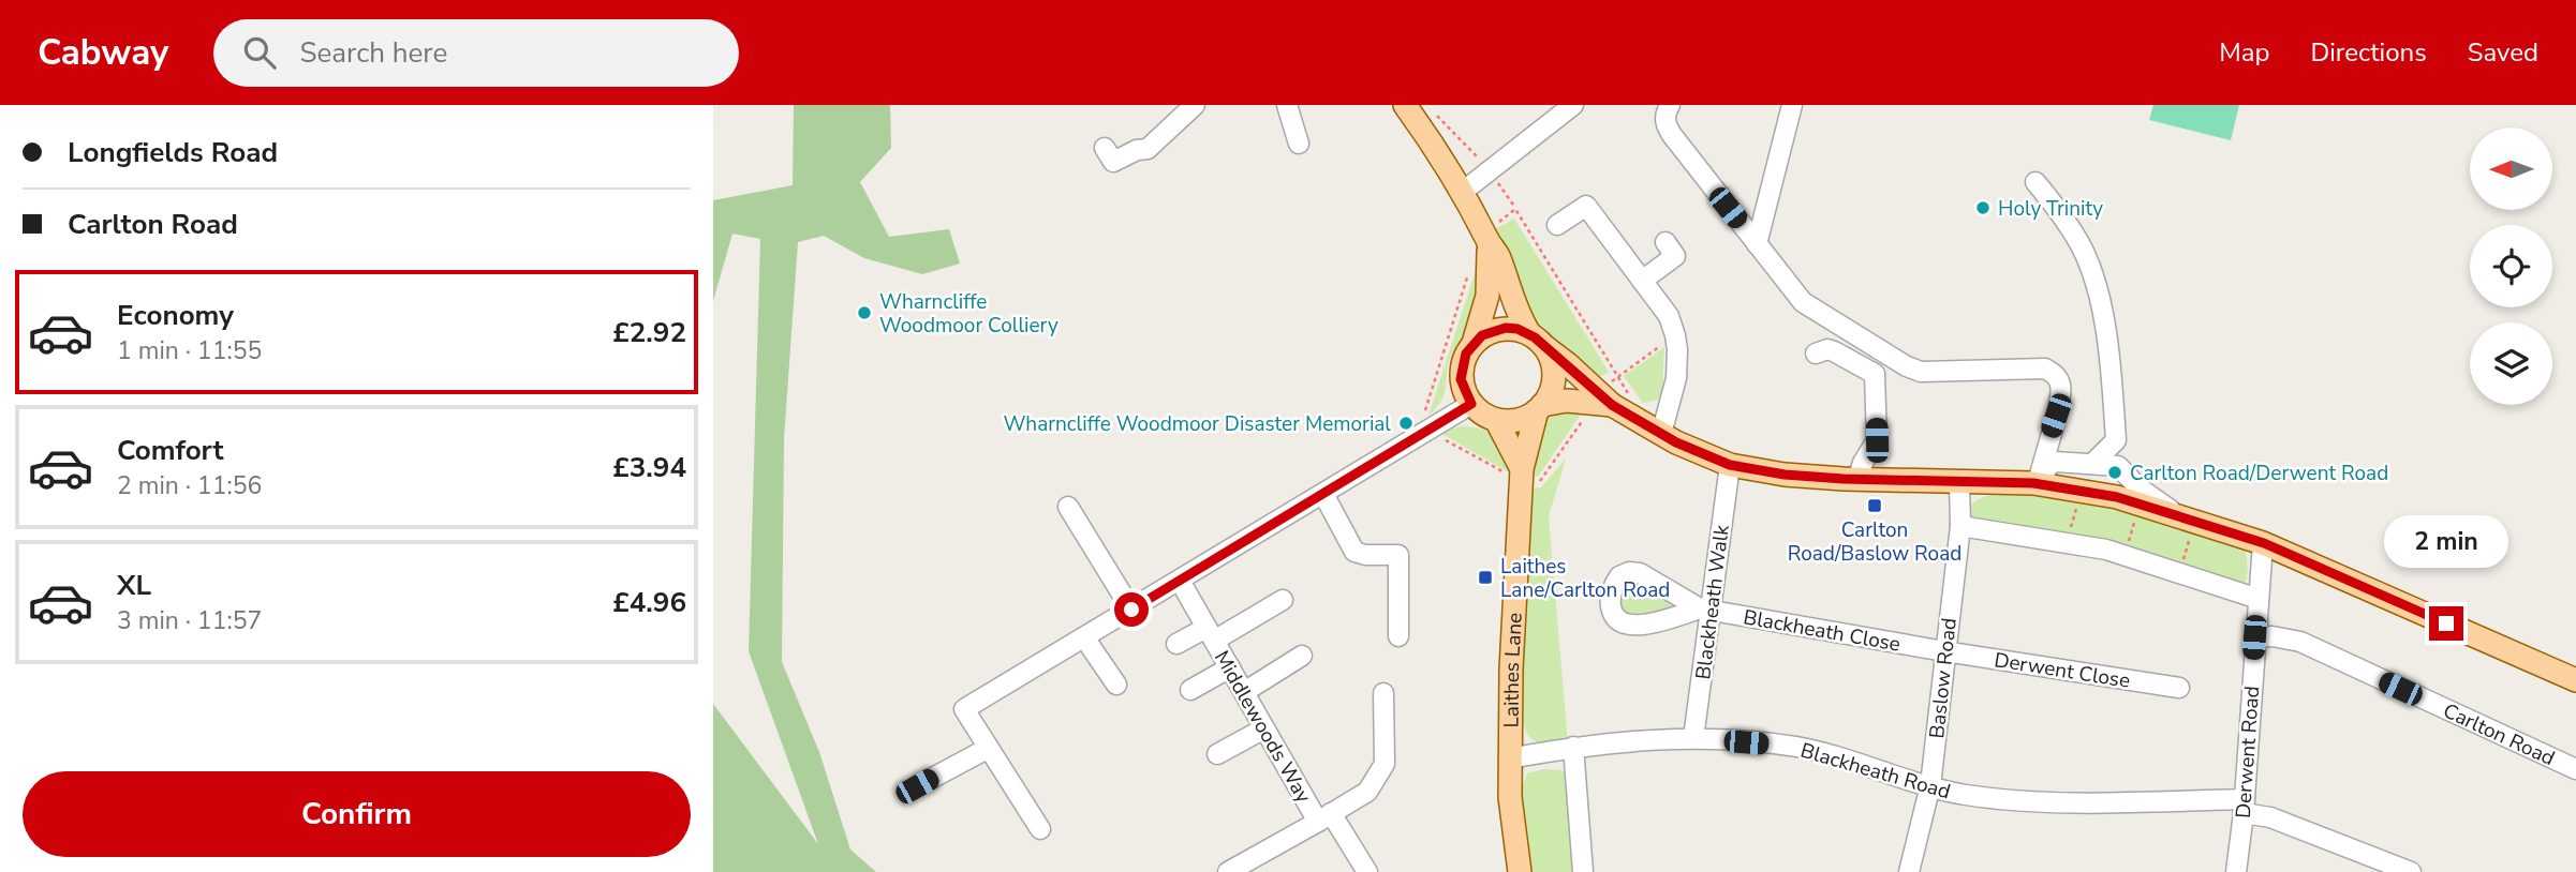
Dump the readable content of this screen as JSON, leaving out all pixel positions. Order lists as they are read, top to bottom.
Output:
{
  "streets": {
    "main road": ["Laithes Lane"],
    "street": [
      "Blackheath Walk",
      "Blackheath Close",
      "Derwent Close",
      "Baslow Road",
      "Middlewoods Way",
      "Carlton Road",
      "Derwent Road",
      "Blackheath Road"
    ]
  },
  "crossings": [
    ["Blackheath Walk", "Blackheath Close"],
    ["Blackheath Walk", "Blackheath Road"],
    ["Blackheath Close", "Derwent Close"],
    ["Blackheath Close", "Baslow Road"],
    ["Derwent Close", "Baslow Road"],
    ["Laithes Lane", "Blackheath Road"],
    ["Baslow Road", "Blackheath Road"],
    ["Carlton Road", "Derwent Road"],
    ["Derwent Road", "Blackheath Road"]
  ],
  "places": {
    "other": [
      "Holy Trinity",
      "Wharncliffe Woodmoor Colliery",
      "Wharncliffe Woodmoor Disaster Memorial",
      "Carlton Road/Derwent Road"
    ],
    "transit": ["Carlton Road/Baslow Road", "Laithes Lane/Carlton Road"]
  },
  "north": "left",
  "page": {
    "header": "Cabway",
    "search": "Search here",
    "nav": ["Map", "Directions", "Saved"],
    "banner": ["Longfields Road", "Carlton Road"],
    "list": [
      {
        "name": "Economy",
        "note": "1 min · 11:55",
        "value": "£2.92"
      },
      {
        "name": "Comfort",
        "note": "2 min · 11:56",
        "value": "£3.94"
      },
      {
        "name": "XL",
        "note": "3 min · 11:57",
        "value": "£4.96"
      }
    ],
    "bubble": "2 min",
    "buttons": "Confirm"
  }
}
